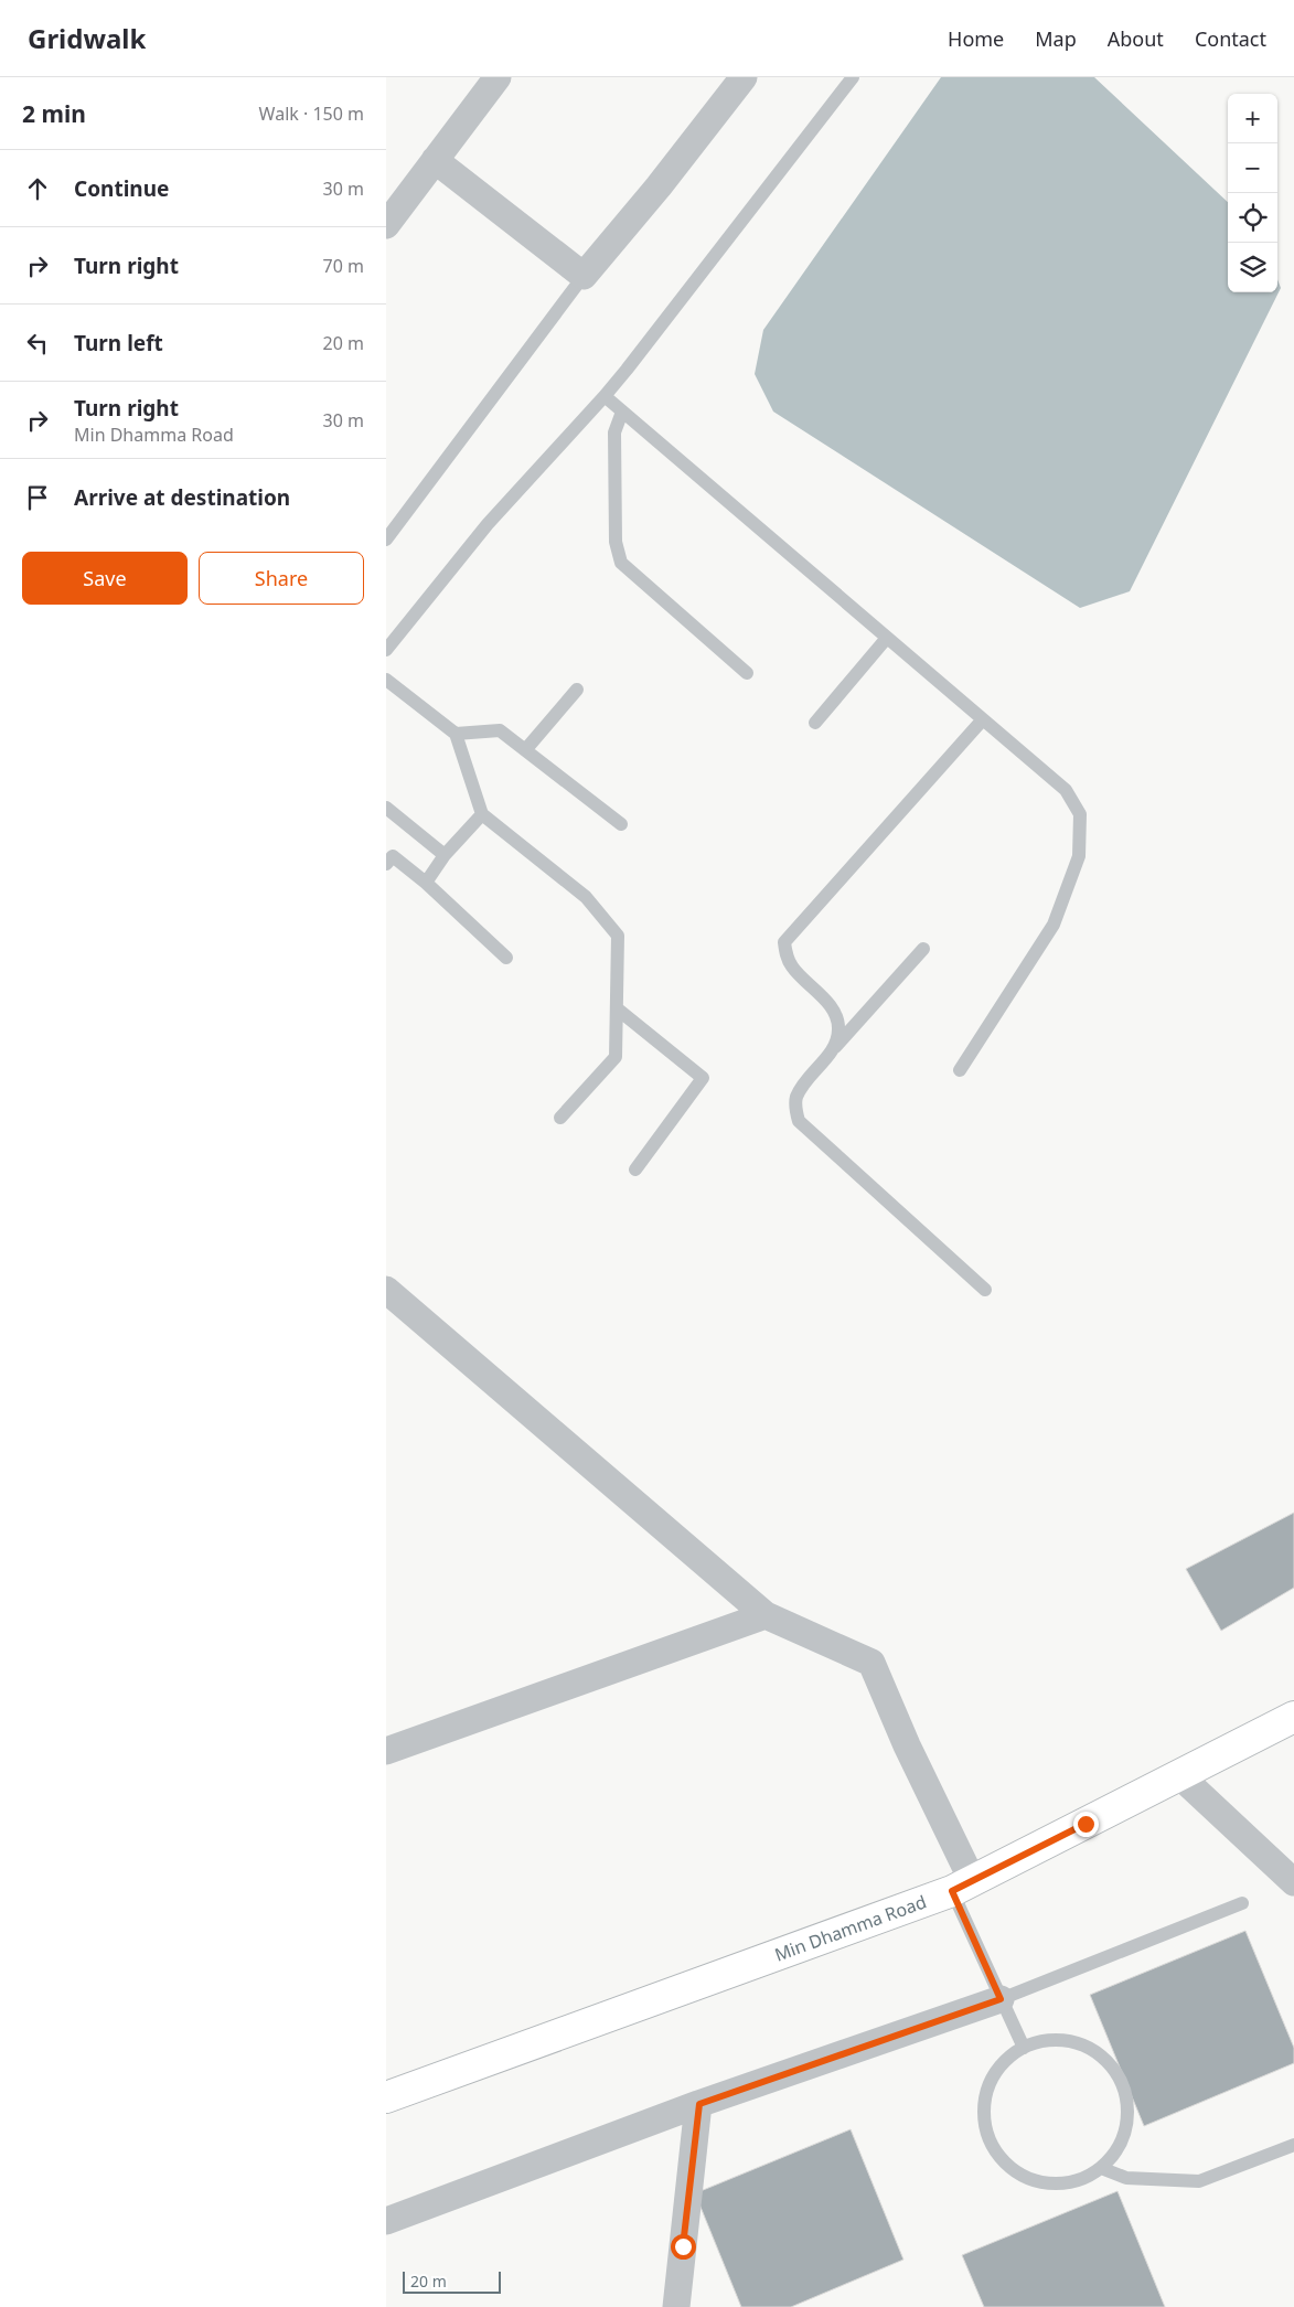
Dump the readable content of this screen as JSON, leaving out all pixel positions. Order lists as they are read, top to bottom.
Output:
{
  "streets": {
    "main road": ["Min Dhamma Road"]
  },
  "scale_bar": "20 m",
  "page": {
    "header": "Gridwalk",
    "nav": [
      "Home",
      "Map",
      "About",
      "Contact"
    ],
    "heading": ["2 min", "Walk · 150 m"],
    "map_buttons": ["+", "−"],
    "list": [
      ["Continue", "30 m"],
      ["Turn right", "70 m"],
      ["Turn left", "20 m"],
      ["Turn right", "Min Dhamma Road", "30 m"],
      "Arrive at destination"
    ],
    "buttons": ["Save", "Share"],
    "scale": "20 m"
  }
}
